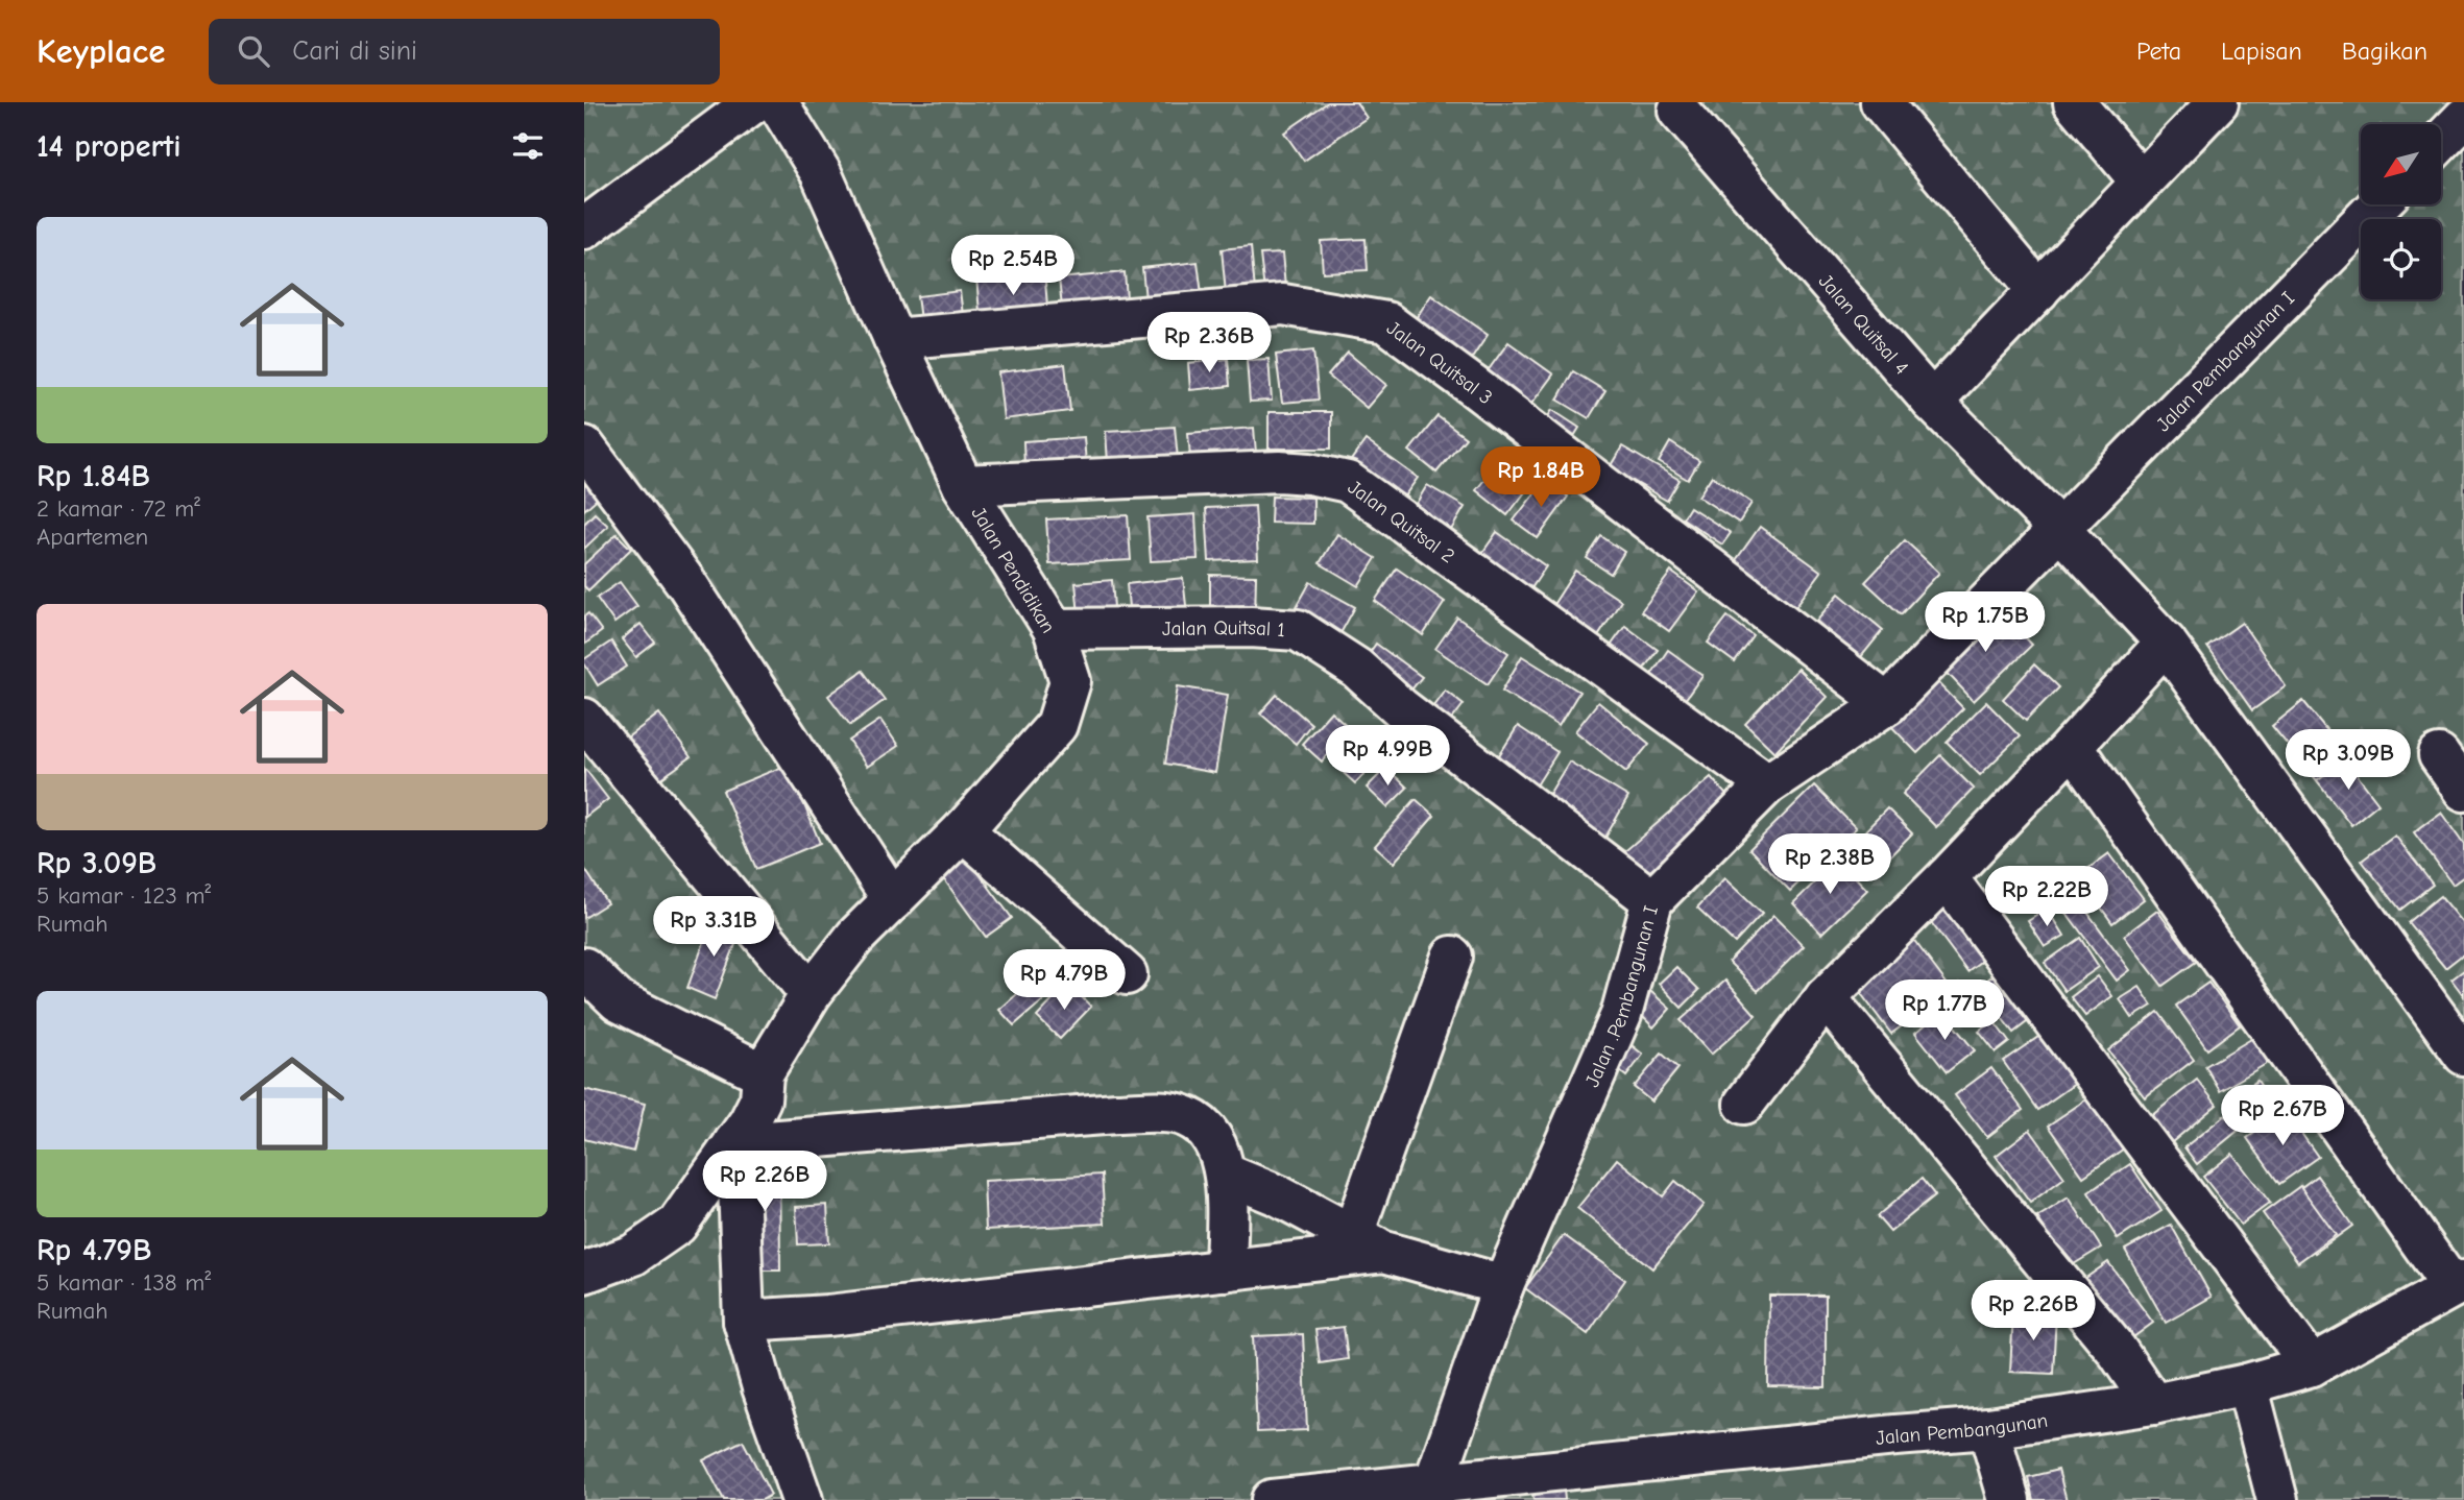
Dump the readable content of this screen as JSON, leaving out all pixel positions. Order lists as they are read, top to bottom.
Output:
{
  "streets": {
    "street": [
      "Jalan Quitsal 4",
      "Jalan Pembangunan I",
      "Jalan Quitsal 3",
      "Jalan Quitsal 2",
      "Jalan Pendidikan",
      "Jalan Quitsal 1",
      "Jalan .Pembangunan I",
      "Jalan Pembangunan"
    ]
  },
  "crossings": [
    ["Jalan Quitsal 4", "Jalan Pembangunan I"],
    ["Jalan Quitsal 4", "Jalan .Pembangunan I"],
    ["Jalan Pembangunan I", "Jalan .Pembangunan I"],
    ["Jalan Quitsal 3", "Jalan Pendidikan"],
    ["Jalan Quitsal 3", "Jalan .Pembangunan I"],
    ["Jalan Quitsal 2", "Jalan Pendidikan"],
    ["Jalan Quitsal 2", "Jalan .Pembangunan I"],
    ["Jalan Pendidikan", "Jalan Quitsal 1"],
    ["Jalan Quitsal 1", "Jalan .Pembangunan I"],
    ["Jalan .Pembangunan I", "Jalan Pembangunan"]
  ],
  "north": "bottom left",
  "page": {
    "header": "Keyplace",
    "search": "Cari di sini",
    "nav": ["Peta", "Lapisan", "Bagikan"],
    "heading": "14 properti",
    "list": [
      {
        "name": "Rp 1.84B",
        "note": "2 kamar · 72 m² · Apartemen"
      },
      {
        "name": "Rp 3.09B",
        "note": "5 kamar · 123 m² · Rumah"
      },
      {
        "name": "Rp 4.79B",
        "note": "5 kamar · 138 m² · Rumah"
      }
    ],
    "price": [
      "Rp 2.54B",
      "Rp 2.36B",
      "Rp 1.84B",
      "Rp 1.75B",
      "Rp 4.99B",
      "Rp 3.09B",
      "Rp 2.38B",
      "Rp 2.22B",
      "Rp 3.31B",
      "Rp 4.79B",
      "Rp 1.77B",
      "Rp 2.67B",
      "Rp 2.26B",
      "Rp 2.26B"
    ]
  }
}
